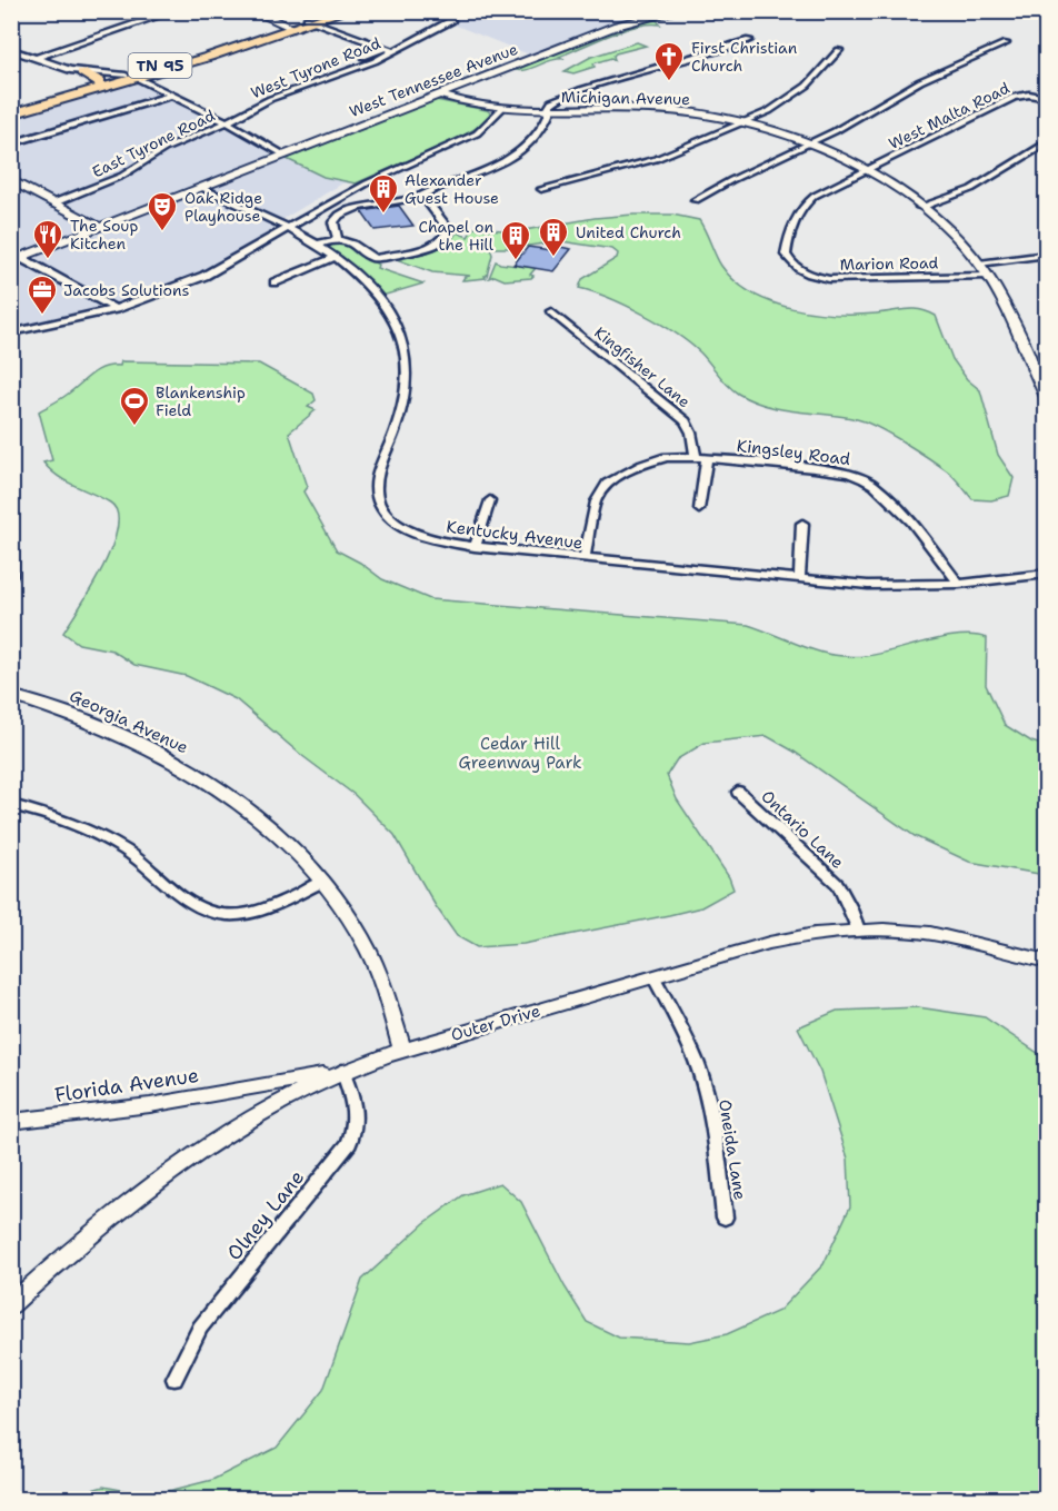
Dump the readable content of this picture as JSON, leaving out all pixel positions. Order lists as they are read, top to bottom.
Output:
{
  "streets": {
    "highway": ["TN 95"],
    "street": [
      "West Tyrone Road",
      "West Tennessee Avenue",
      "Michigan Avenue",
      "West Malta Road",
      "East Tyrone Road",
      "Marion Road",
      "Kingfisher Lane",
      "Kingsley Road",
      "Kentucky Avenue",
      "Georgia Avenue",
      "Ontario Lane",
      "Outer Drive",
      "Florida Avenue",
      "Oneida Lane",
      "Olney Lane"
    ]
  },
  "crossings": [
    ["West Tyrone Road", "East Tyrone Road"],
    ["West Tennessee Avenue", "Michigan Avenue"],
    ["West Tennessee Avenue", "Kentucky Avenue"],
    ["Michigan Avenue", "West Malta Road"],
    ["Michigan Avenue", "Marion Road"],
    ["West Malta Road", "Marion Road"],
    ["Kingfisher Lane", "Kingsley Road"],
    ["Kingsley Road", "Kentucky Avenue"],
    ["Georgia Avenue", "Outer Drive"],
    ["Ontario Lane", "Outer Drive"],
    ["Outer Drive", "Florida Avenue"],
    ["Outer Drive", "Oneida Lane"],
    ["Outer Drive", "Olney Lane"],
    ["Florida Avenue", "Olney Lane"]
  ],
  "parks": ["Cedar Hill Greenway Park"],
  "places": {
    "church": ["First Christian Church"],
    "building": ["Alexander Guest House", "United Church", "Chapel on the Hill"],
    "theatre": ["Oak Ridge Playhouse"],
    "restaurant": ["The Soup Kitchen"],
    "office": ["Jacobs Solutions"],
    "sports": ["Blankenship Field"]
  }
}
